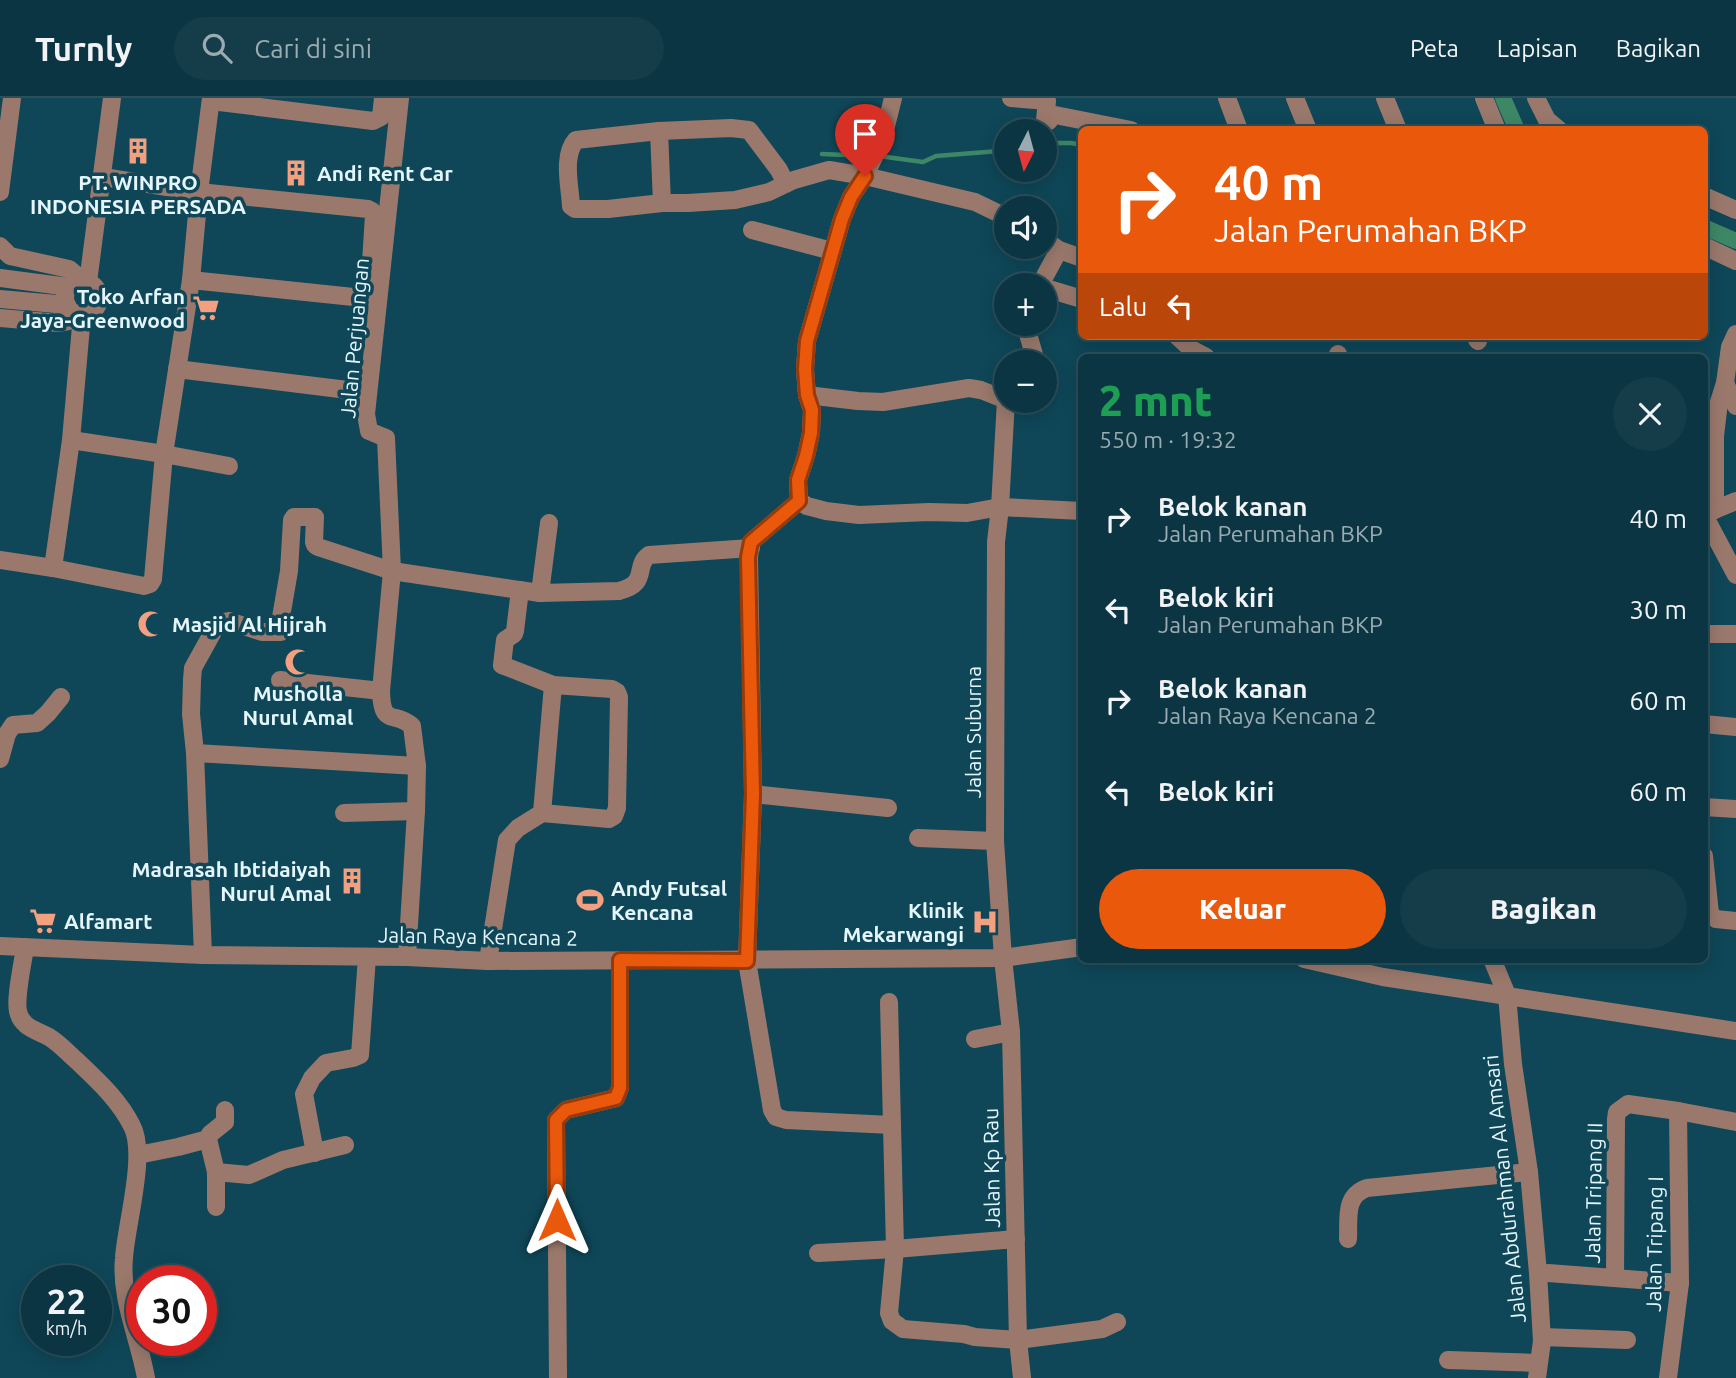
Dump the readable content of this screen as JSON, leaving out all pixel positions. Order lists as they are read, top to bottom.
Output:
{
  "streets": {
    "street": [
      "Jalan Perjuangan",
      "Jalan Suburna",
      "Jalan Raya Kencana 2",
      "Jalan Kp Rau",
      "Jalan Abdurahman Al Amsari",
      "Jalan Tripang II",
      "Jalan Tripang I"
    ]
  },
  "crossings": [
    ["Jalan Suburna", "Jalan Raya Kencana 2"],
    ["Jalan Suburna", "Jalan Kp Rau"],
    ["Jalan Raya Kencana 2", "Jalan Kp Rau"],
    ["Jalan Tripang II", "Jalan Tripang I"]
  ],
  "places": {
    "building": ["PT. WINPRO INDONESIA PERSADA", "Andi Rent Car", "Madrasah Ibtidaiyah Nurul Amal"],
    "supermarket": ["Toko Arfan Jaya-Greenwood", "Alfamart"],
    "mosque": ["Masjid Al Hijrah", "Musholla Nurul Amal"],
    "sports": ["Andy Futsal Kencana"],
    "hospital": ["Klinik Mekarwangi"]
  },
  "north": "bottom",
  "page": {
    "header": "Turnly",
    "search": "Cari di sini",
    "nav": ["Peta", "Lapisan", "Bagikan"],
    "map_buttons": ["+", "−"],
    "turn": ["40 m", "Jalan Perumahan BKP"],
    "then": "Lalu",
    "heading": ["2 mnt", "550 m · 19:32"],
    "list": [
      {
        "name": "Belok kanan",
        "note": "Jalan Perumahan BKP",
        "value": "40 m"
      },
      {
        "name": "Belok kiri",
        "note": "Jalan Perumahan BKP",
        "value": "30 m"
      },
      {
        "name": "Belok kanan",
        "note": "Jalan Raya Kencana 2",
        "value": "60 m"
      },
      {
        "name": "Belok kiri",
        "value": "60 m"
      }
    ],
    "buttons": ["Keluar", "Bagikan"],
    "speed": "22 km/h",
    "limit": "30"
  }
}
